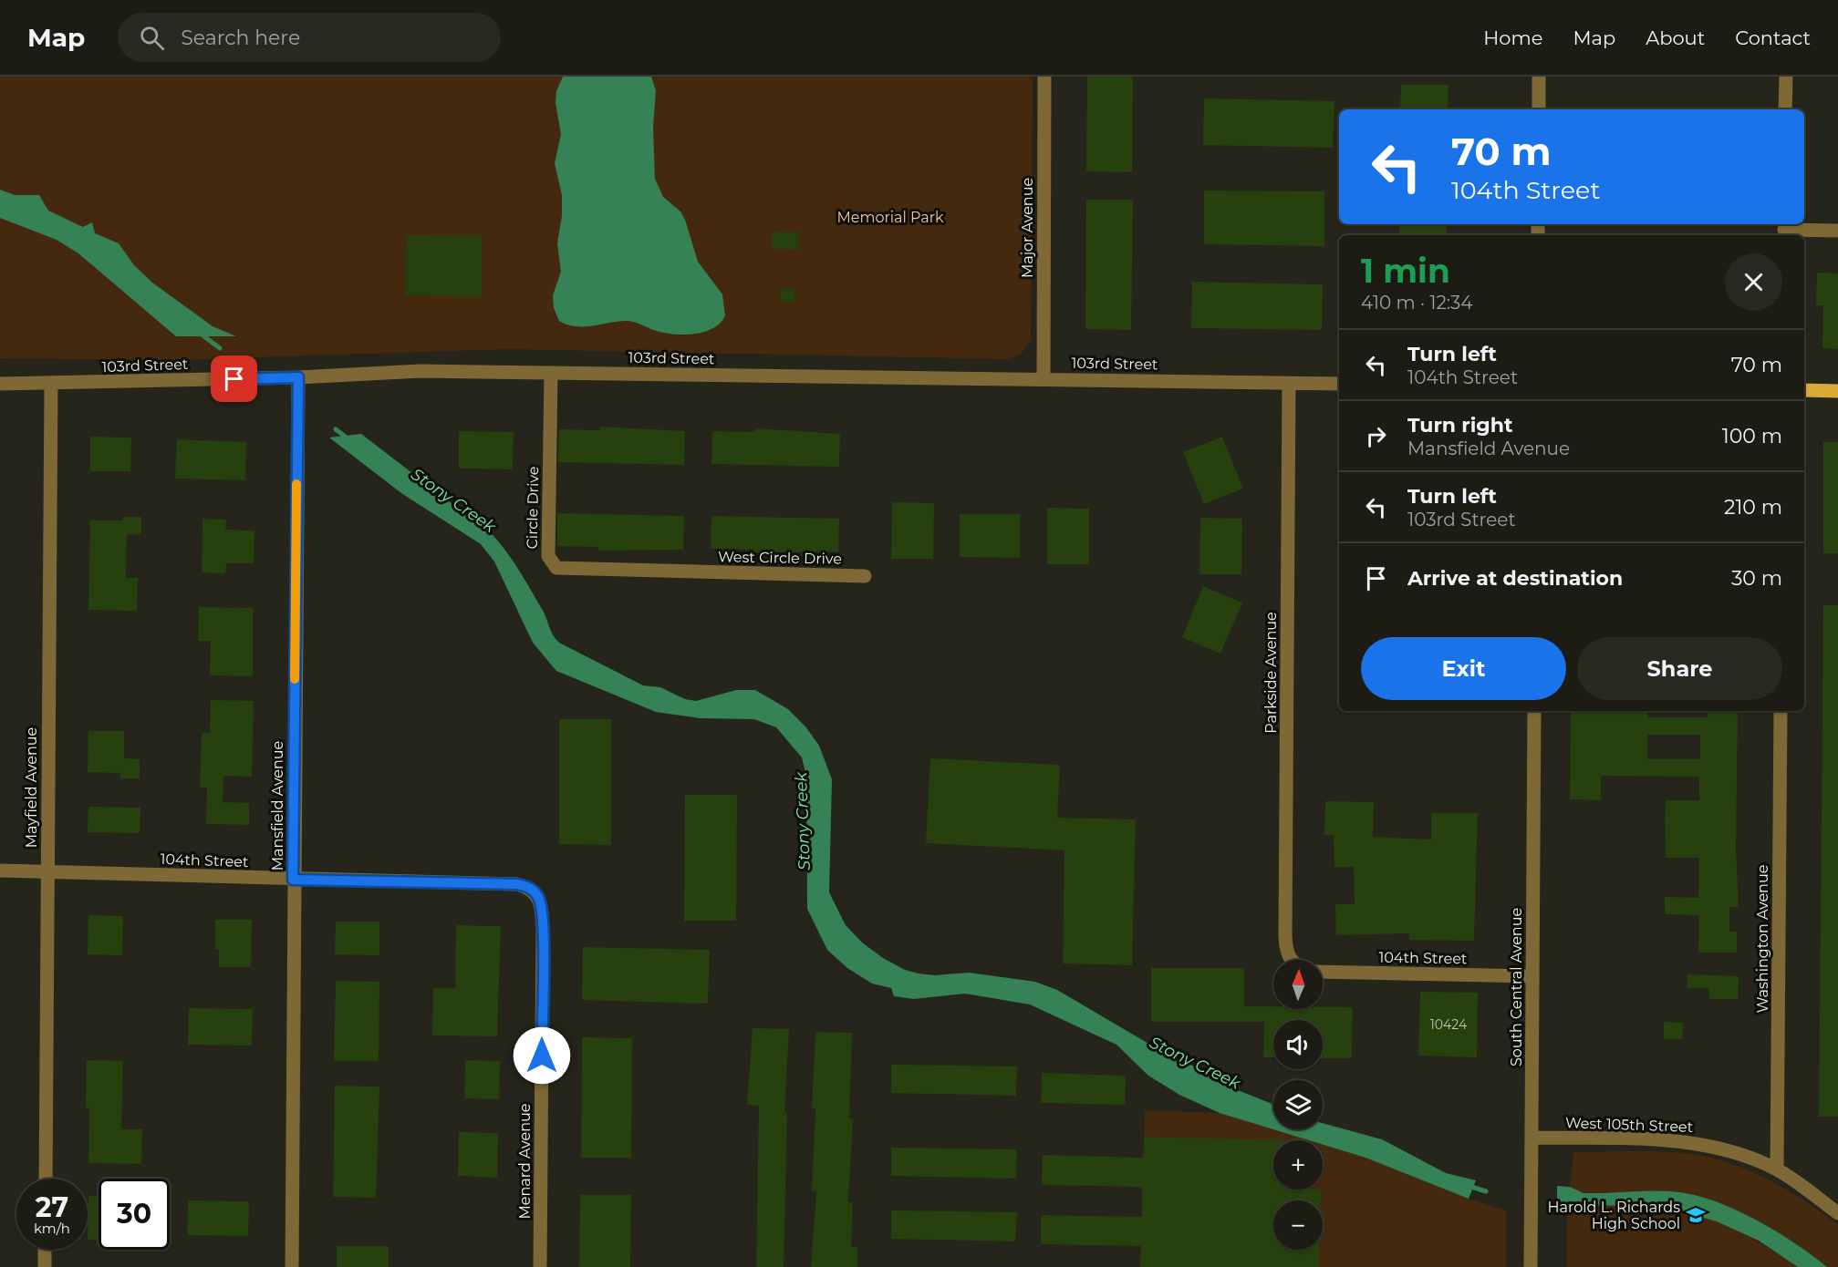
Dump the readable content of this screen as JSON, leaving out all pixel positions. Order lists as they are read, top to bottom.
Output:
{
  "streets": {
    "street": [
      "Major Avenue",
      "103rd Street",
      "Circle Drive",
      "West Circle Drive",
      "Parkside Avenue",
      "Mayfield Avenue",
      "Mansfield Avenue",
      "104th Street",
      "Washington Avenue",
      "South Central Avenue",
      "West 105th Street",
      "Menard Avenue"
    ]
  },
  "crossings": [
    ["Major Avenue", "103rd Street"],
    ["103rd Street", "Circle Drive"],
    ["103rd Street", "Parkside Avenue"],
    ["103rd Street", "Mayfield Avenue"],
    ["103rd Street", "Mansfield Avenue"],
    ["Circle Drive", "West Circle Drive"],
    ["Mayfield Avenue", "104th Street"],
    ["Mansfield Avenue", "104th Street"],
    ["104th Street", "South Central Avenue"],
    ["104th Street", "Menard Avenue"],
    ["Washington Avenue", "West 105th Street"],
    ["South Central Avenue", "West 105th Street"]
  ],
  "water": ["Stony Creek"],
  "parks": ["Memorial Park"],
  "places": {
    "school or university": ["Harold L. Richards High School"]
  },
  "house_numbers": ["10424"],
  "north": "top",
  "page": {
    "header": "Map",
    "search": "Search here",
    "nav": [
      "Home",
      "Map",
      "About",
      "Contact"
    ],
    "turn": ["70 m", "104th Street"],
    "heading": ["1 min", "410 m · 12:34"],
    "list": [
      {
        "name": "Turn left",
        "note": "104th Street",
        "value": "70 m"
      },
      {
        "name": "Turn right",
        "note": "Mansfield Avenue",
        "value": "100 m"
      },
      {
        "name": "Turn left",
        "note": "103rd Street",
        "value": "210 m"
      },
      {
        "name": "Arrive at destination",
        "value": "30 m"
      }
    ],
    "buttons": ["Exit", "Share"],
    "map_buttons": ["+", "−"],
    "speed": "27 km/h",
    "limit": "30"
  }
}
